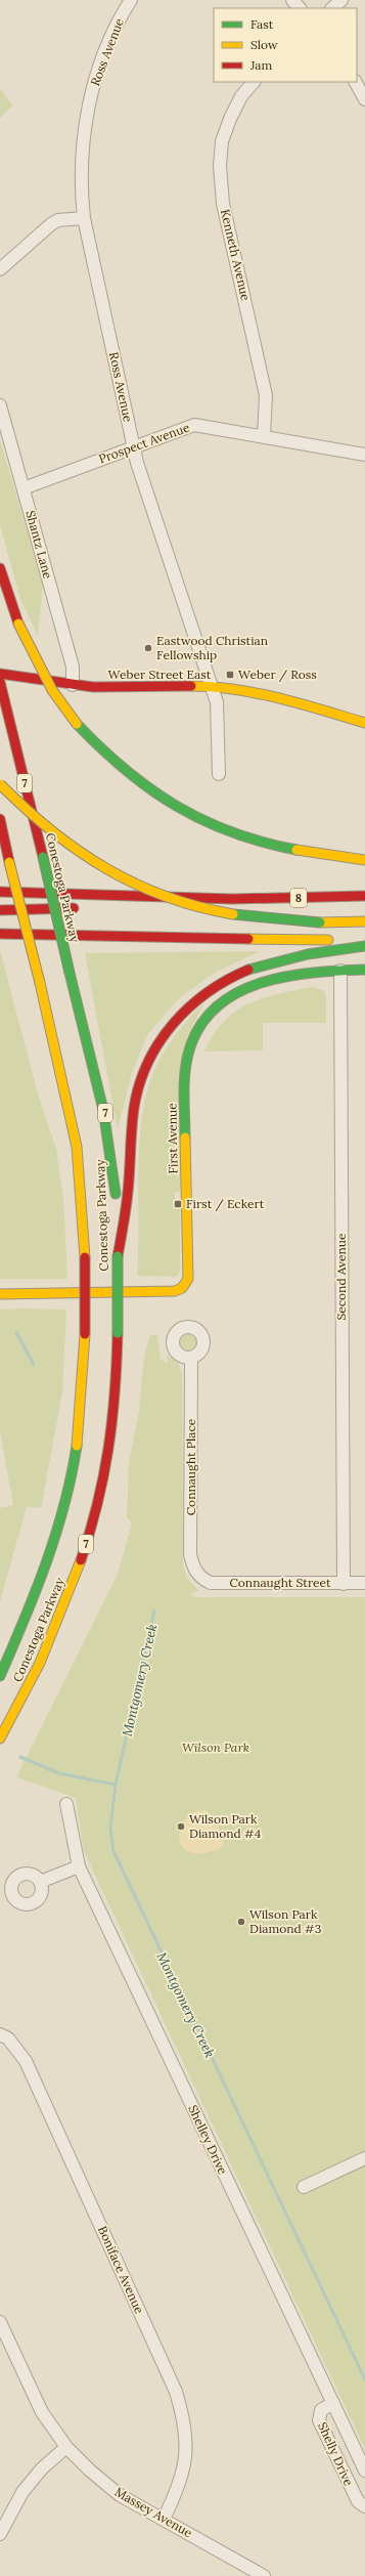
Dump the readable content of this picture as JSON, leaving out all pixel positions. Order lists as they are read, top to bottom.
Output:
{
  "streets": {
    "main road": [
      "Weber Street East",
      "7",
      "Conestoga Parkway",
      "8",
      "First Avenue"
    ],
    "street": [
      "Ross Avenue",
      "Kenneth Avenue",
      "Prospect Avenue",
      "Shantz Lane",
      "Second Avenue",
      "Connaught Place",
      "Connaught Street",
      "Shelley Drive",
      "Boniface Avenue",
      "Shelly Drive",
      "Massey Avenue"
    ]
  },
  "crossings": [
    ["Ross Avenue", "Prospect Avenue"],
    ["Ross Avenue", "Weber Street East"],
    ["Kenneth Avenue", "Prospect Avenue"],
    ["Prospect Avenue", "Shantz Lane"],
    ["Shantz Lane", "Weber Street East"],
    ["First Avenue", "Second Avenue"],
    ["Second Avenue", "Connaught Street"],
    ["Connaught Place", "Connaught Street"],
    ["Shelley Drive", "Shelly Drive"],
    ["Boniface Avenue", "Massey Avenue"]
  ],
  "water": ["Montgomery Creek"],
  "parks": ["Wilson Park"],
  "places": {
    "other": ["Eastwood Christian Fellowship", "Wilson Park Diamond #4", "Wilson Park Diamond #3"],
    "transit": ["Weber / Ross", "First / Eckert"]
  },
  "legend": ["Fast", "Slow", "Jam"]
}
